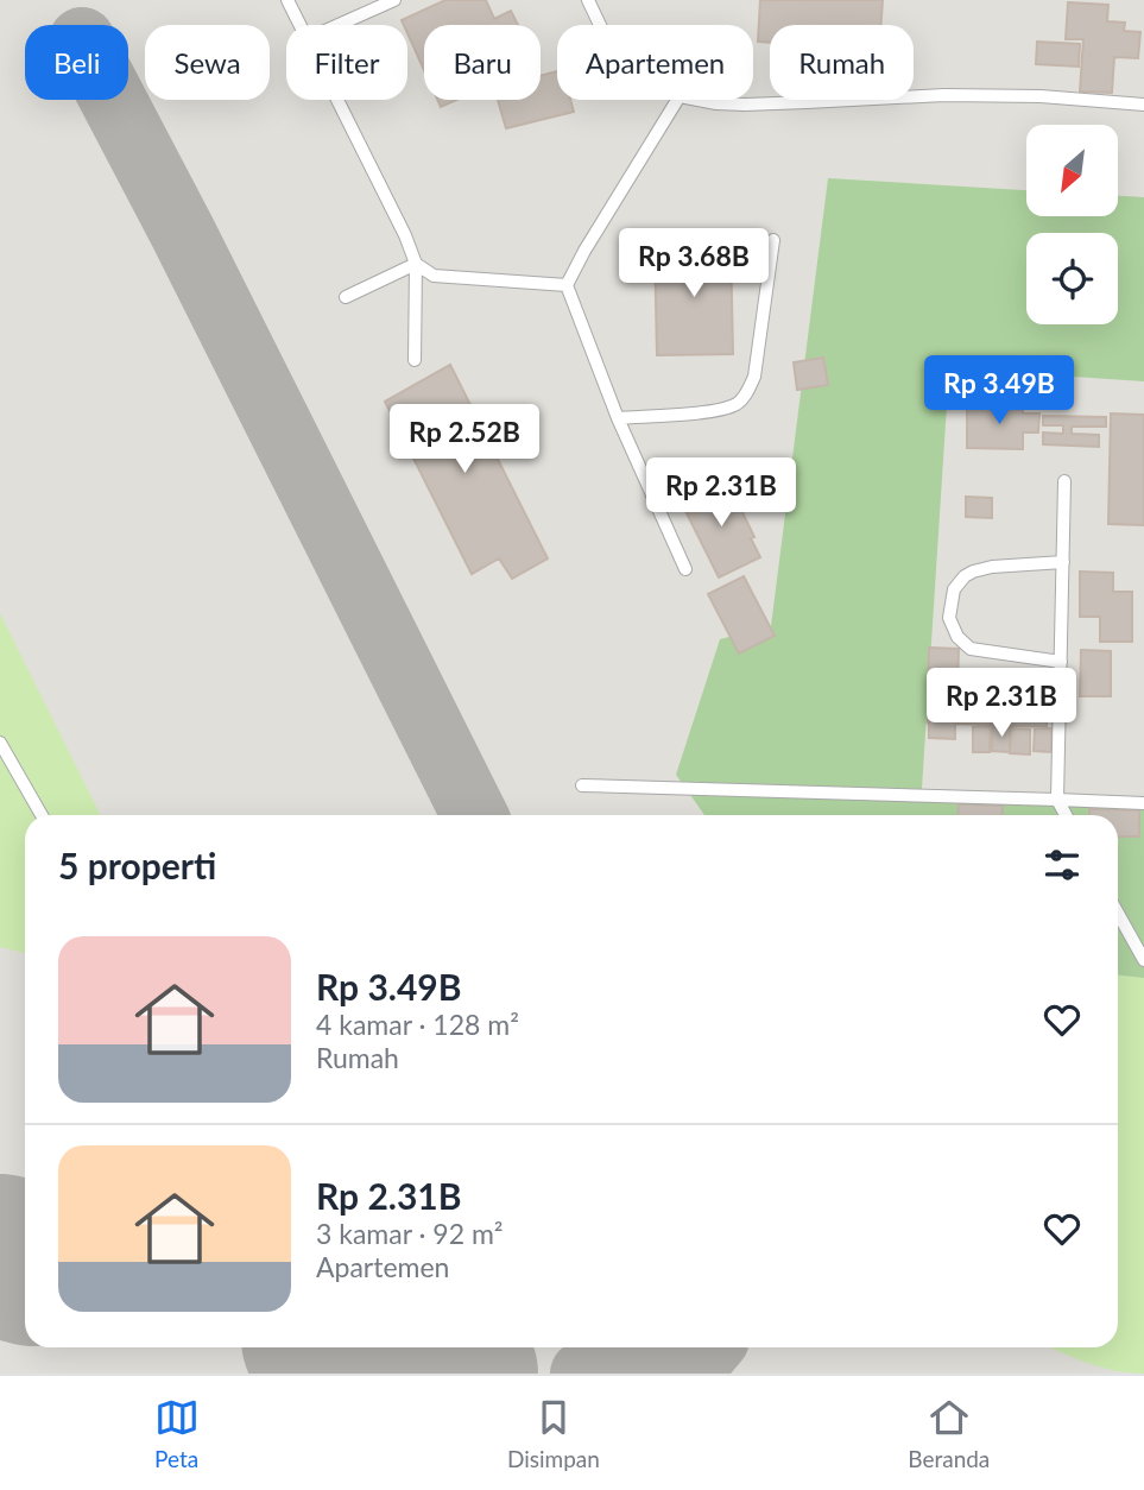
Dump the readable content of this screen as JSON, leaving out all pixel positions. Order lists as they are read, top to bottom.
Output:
{
  "north": "bottom left",
  "page": {
    "chip": [
      "Beli",
      "Sewa",
      "Filter",
      "Baru",
      "Apartemen",
      "Rumah"
    ],
    "price": [
      "Rp 3.68B",
      "Rp 3.49B",
      "Rp 2.52B",
      "Rp 2.31B",
      "Rp 2.31B"
    ],
    "heading": "5 properti",
    "list": [
      {
        "name": "Rp 3.49B",
        "note": "4 kamar · 128 m² · Rumah"
      },
      {
        "name": "Rp 2.31B",
        "note": "3 kamar · 92 m² · Apartemen"
      }
    ],
    "tabs": ["Peta", "Disimpan", "Beranda"]
  }
}
